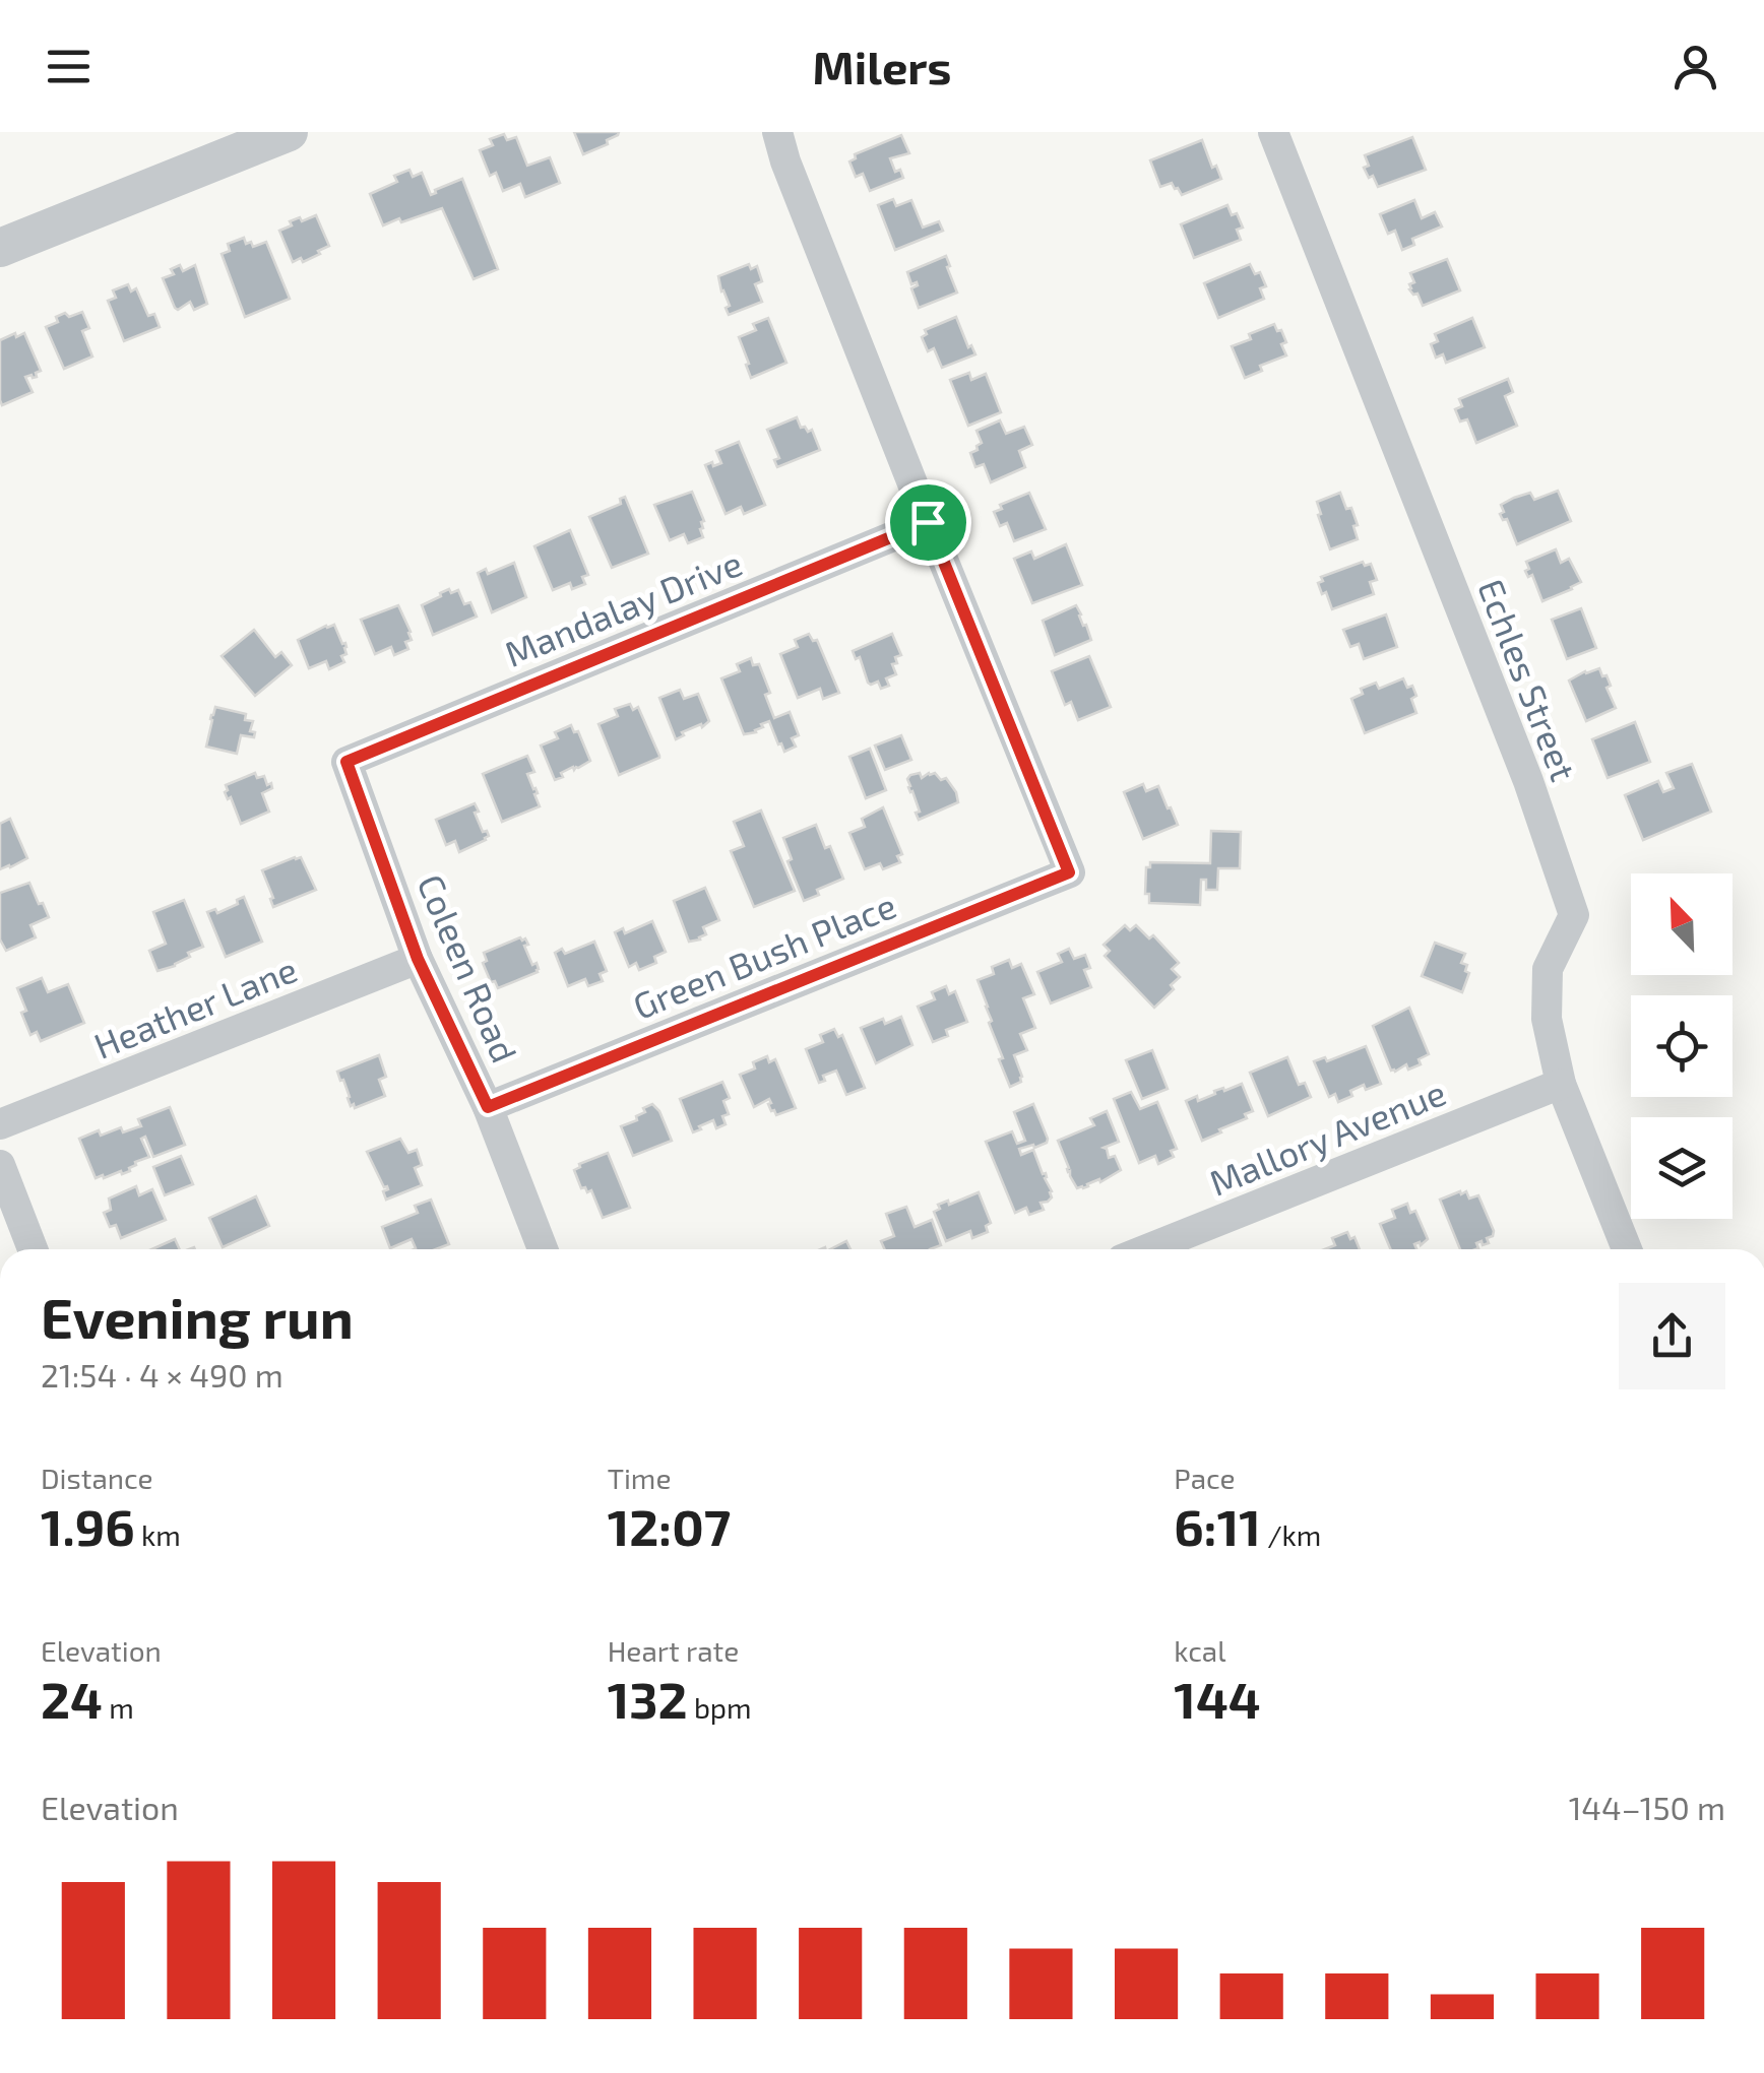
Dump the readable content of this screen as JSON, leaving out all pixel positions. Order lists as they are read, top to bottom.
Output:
{
  "streets": {
    "street": [
      "Mandalay Drive",
      "Echles Street",
      "Green Bush Place",
      "Coleen Road",
      "Heather Lane",
      "Mallory Avenue"
    ]
  },
  "crossings": [
    ["Mandalay Drive", "Green Bush Place"],
    ["Mandalay Drive", "Coleen Road"],
    ["Echles Street", "Mallory Avenue"],
    ["Green Bush Place", "Coleen Road"],
    ["Coleen Road", "Heather Lane"]
  ],
  "north": "top left",
  "page": {
    "header": "Milers",
    "heading": ["Evening run", "21:54 · 4 × 490 m"],
    "stats": [
      ["Distance", "1.96 km"],
      ["Time", "12:07"],
      ["Pace", "6:11 /km"],
      ["Elevation", "24 m"],
      ["Heart rate", "132 bpm"],
      ["kcal", "144"]
    ],
    "chart": ["Elevation", "144–150 m"]
  }
}
